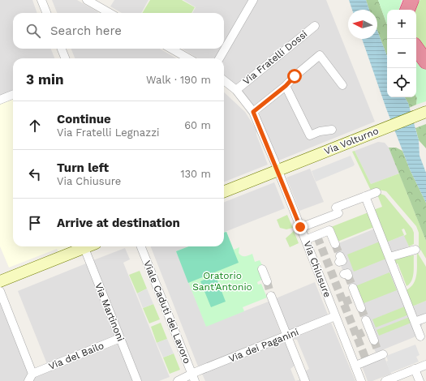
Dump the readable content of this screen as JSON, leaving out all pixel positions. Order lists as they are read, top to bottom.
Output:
{
  "streets": {
    "street": [
      "Via Fratelli Dossi",
      "Via Volturno",
      "Via Chiusure",
      "Via Martinoni",
      "Viale Caduti del Lavoro",
      "Via dei Paganini",
      "Via del Bailo"
    ]
  },
  "crossings": [
    ["Via Fratelli Dossi", "Via Chiusure"],
    ["Via Volturno", "Via Chiusure"],
    ["Via Chiusure", "Via dei Paganini"],
    ["Via Martinoni", "Via del Bailo"],
    ["Viale Caduti del Lavoro", "Via dei Paganini"]
  ],
  "parks": ["Oratorio Sant'Antonio"],
  "north": "left",
  "page": {
    "map_buttons": ["+", "−"],
    "search": "Search here",
    "heading": ["3 min", "Walk · 190 m"],
    "list": [
      ["Continue", "Via Fratelli Legnazzi", "60 m"],
      ["Turn left", "Via Chiusure", "130 m"],
      "Arrive at destination"
    ]
  }
}
